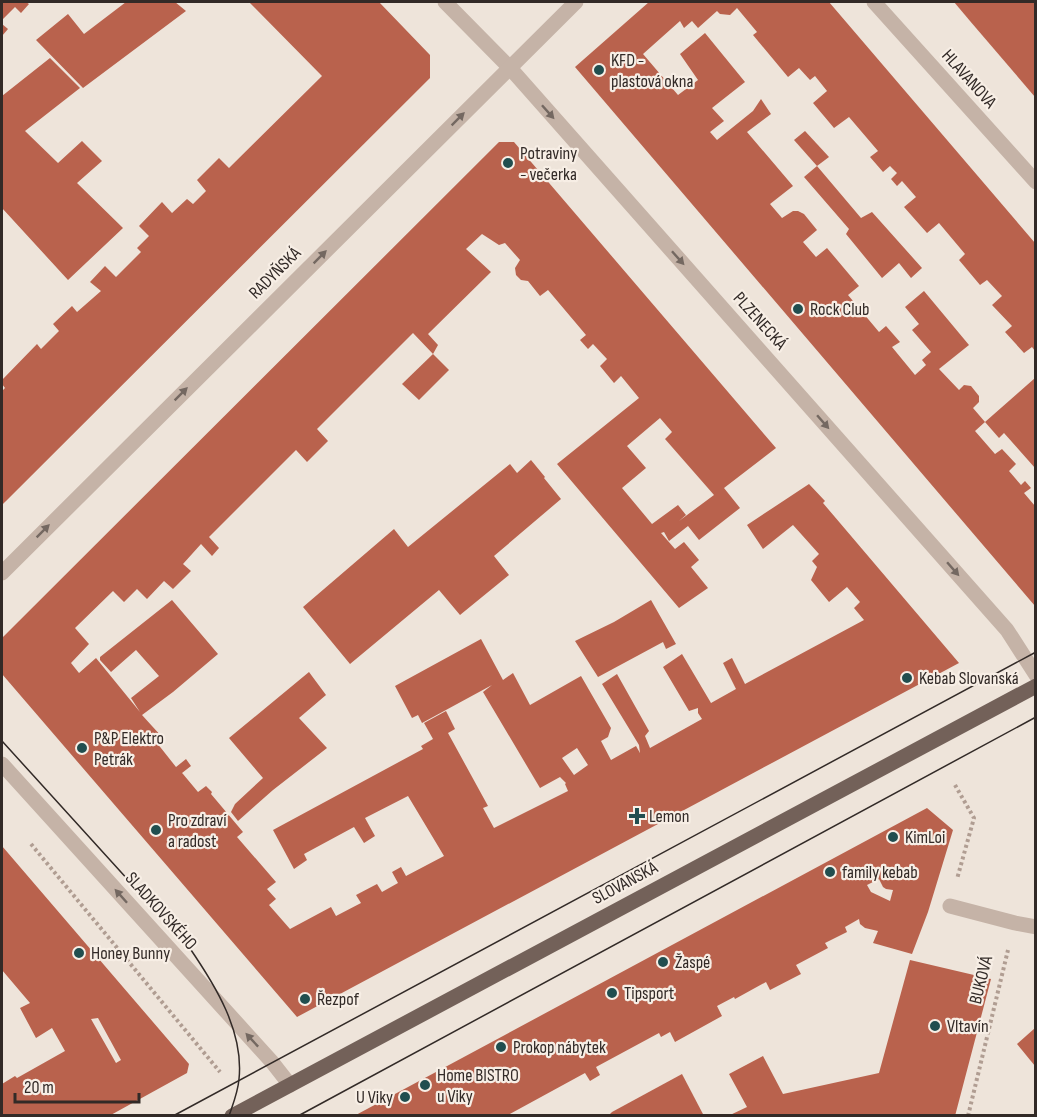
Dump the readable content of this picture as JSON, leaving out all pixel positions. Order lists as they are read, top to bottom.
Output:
{
  "streets": {
    "main road": ["SLOVANSKÁ"],
    "street": [
      "HLAVANOVA",
      "RADYŇSKÁ",
      "PLZENECKÁ",
      "SLADKOVSKÉHO"
    ],
    "path": ["BUKOVÁ"]
  },
  "crossings": [
    ["RADYŇSKÁ", "PLZENECKÁ"],
    ["SLOVANSKÁ", "SLADKOVSKÉHO"]
  ],
  "one_way": ["RADYŇSKÁ", "PLZENECKÁ", "SLADKOVSKÉHO"],
  "places": {
    "other": [
      "KFD - plastová okna",
      "Potraviny - večerka",
      "Rock Club",
      "Kebab Slovanská",
      "P&P Elektro Petrák",
      "Pro zdraví a radost",
      "KimLoi",
      "family kebab",
      "Honey Bunny",
      "Žaspé",
      "Tipsport",
      "Řezpof",
      "Vltavín",
      "Prokop nábytek",
      "Home BISTRO u Viky",
      "U Viky"
    ],
    "health": ["Lemon"]
  },
  "scale_bar": "20 m"
}
